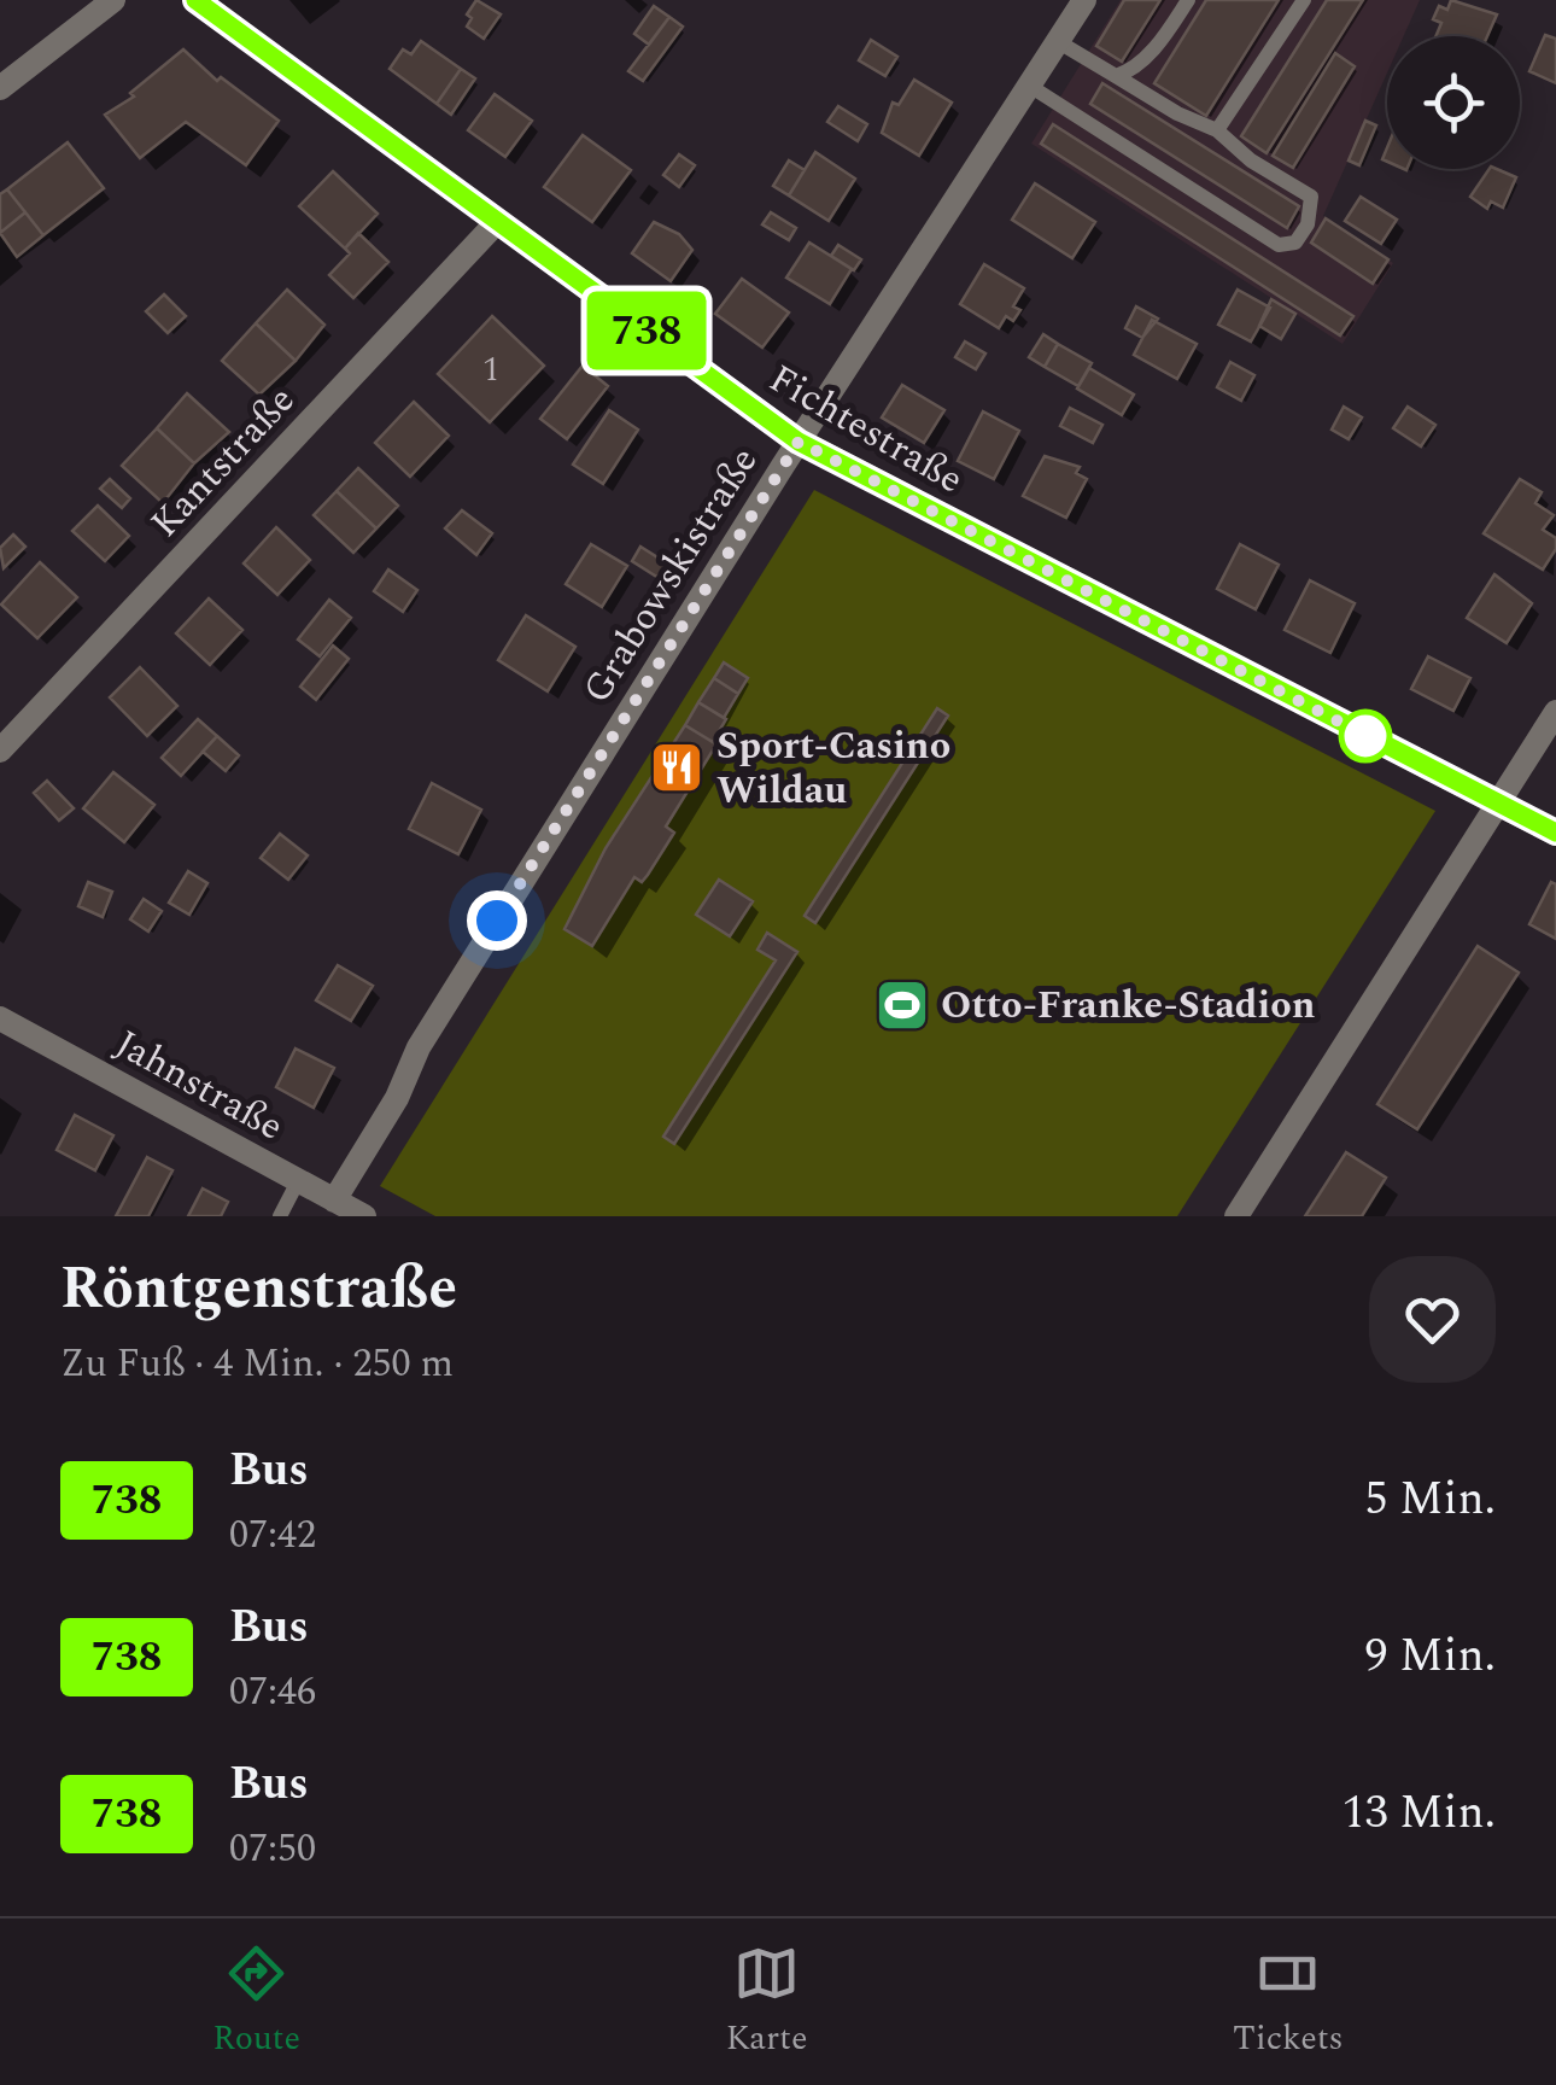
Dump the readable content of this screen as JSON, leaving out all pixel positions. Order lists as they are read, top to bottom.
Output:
{
  "streets": {
    "street": [
      "Fichtestraße",
      "Kantstraße",
      "Grabowskistraße",
      "Jahnstraße"
    ]
  },
  "crossings": [
    ["Fichtestraße", "Kantstraße"],
    ["Fichtestraße", "Grabowskistraße"],
    ["Grabowskistraße", "Jahnstraße"]
  ],
  "places": {
    "restaurant": ["Sport-Casino Wildau"],
    "sports": ["Otto-Franke-Stadion"]
  },
  "lines": ["bus line 738"],
  "house_numbers": ["1"],
  "page": {
    "on_map": "738",
    "heading": ["Röntgenstraße", "Zu Fuß · 4 Min. · 250 m"],
    "list": [
      {
        "mark": "738",
        "name": "Bus",
        "note": "07:42",
        "value": "5 Min."
      },
      {
        "mark": "738",
        "name": "Bus",
        "note": "07:46",
        "value": "9 Min."
      },
      {
        "mark": "738",
        "name": "Bus",
        "note": "07:50",
        "value": "13 Min."
      }
    ],
    "tabs": ["Route", "Karte", "Tickets"]
  }
}
